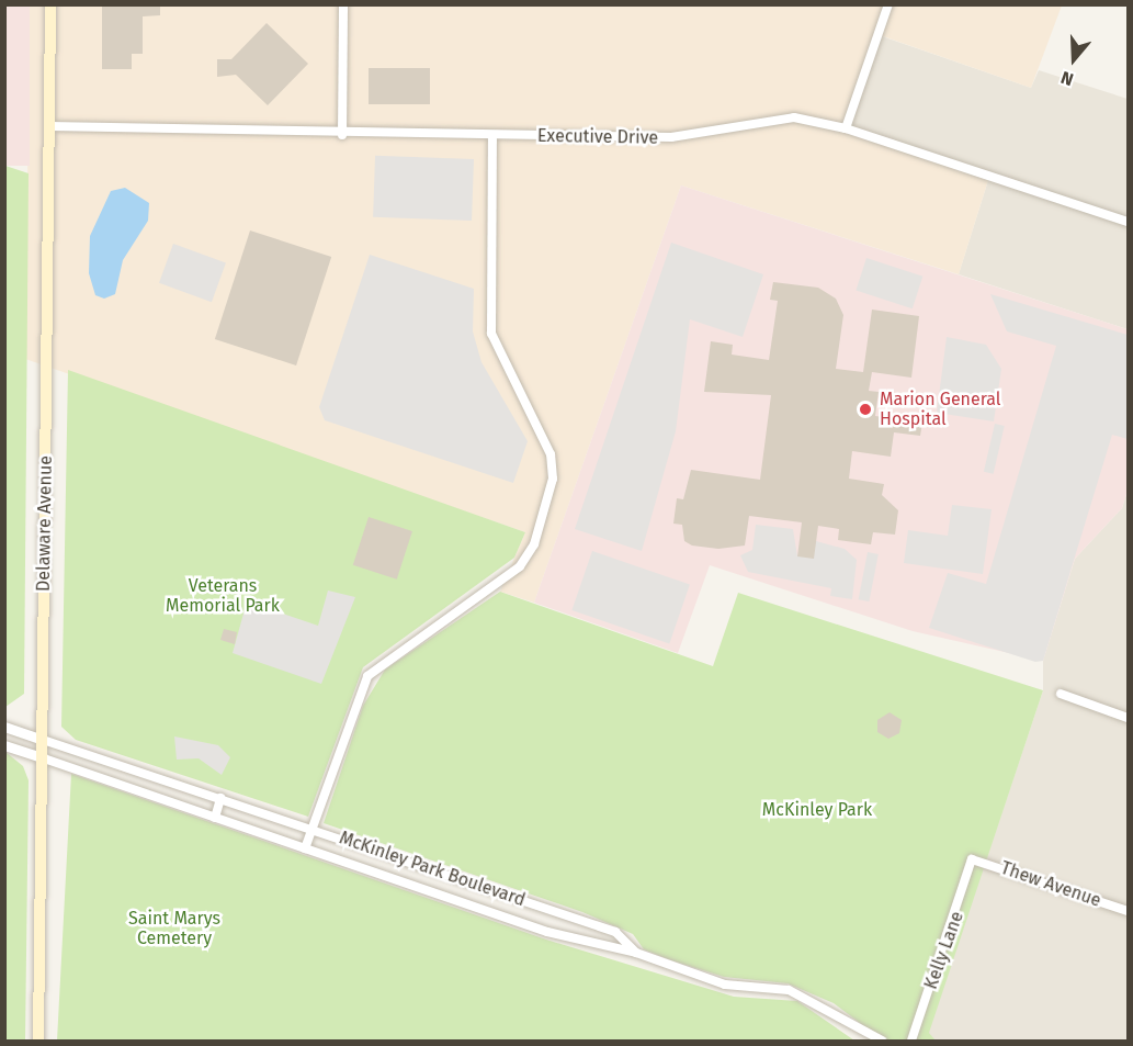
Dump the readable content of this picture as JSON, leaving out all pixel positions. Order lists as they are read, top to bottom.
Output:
{
  "streets": {
    "main road": ["Delaware Avenue"],
    "street": [
      "Executive Drive",
      "McKinley Park Boulevard",
      "Thew Avenue",
      "Kelly Lane"
    ]
  },
  "crossings": [
    ["Executive Drive", "Delaware Avenue"],
    ["Delaware Avenue", "McKinley Park Boulevard"],
    ["Thew Avenue", "Kelly Lane"]
  ],
  "parks": ["Veterans Memorial Park", "McKinley Park", "Saint Marys Cemetery"],
  "places": ["Marion General Hospital"],
  "north": "bottom"
}
